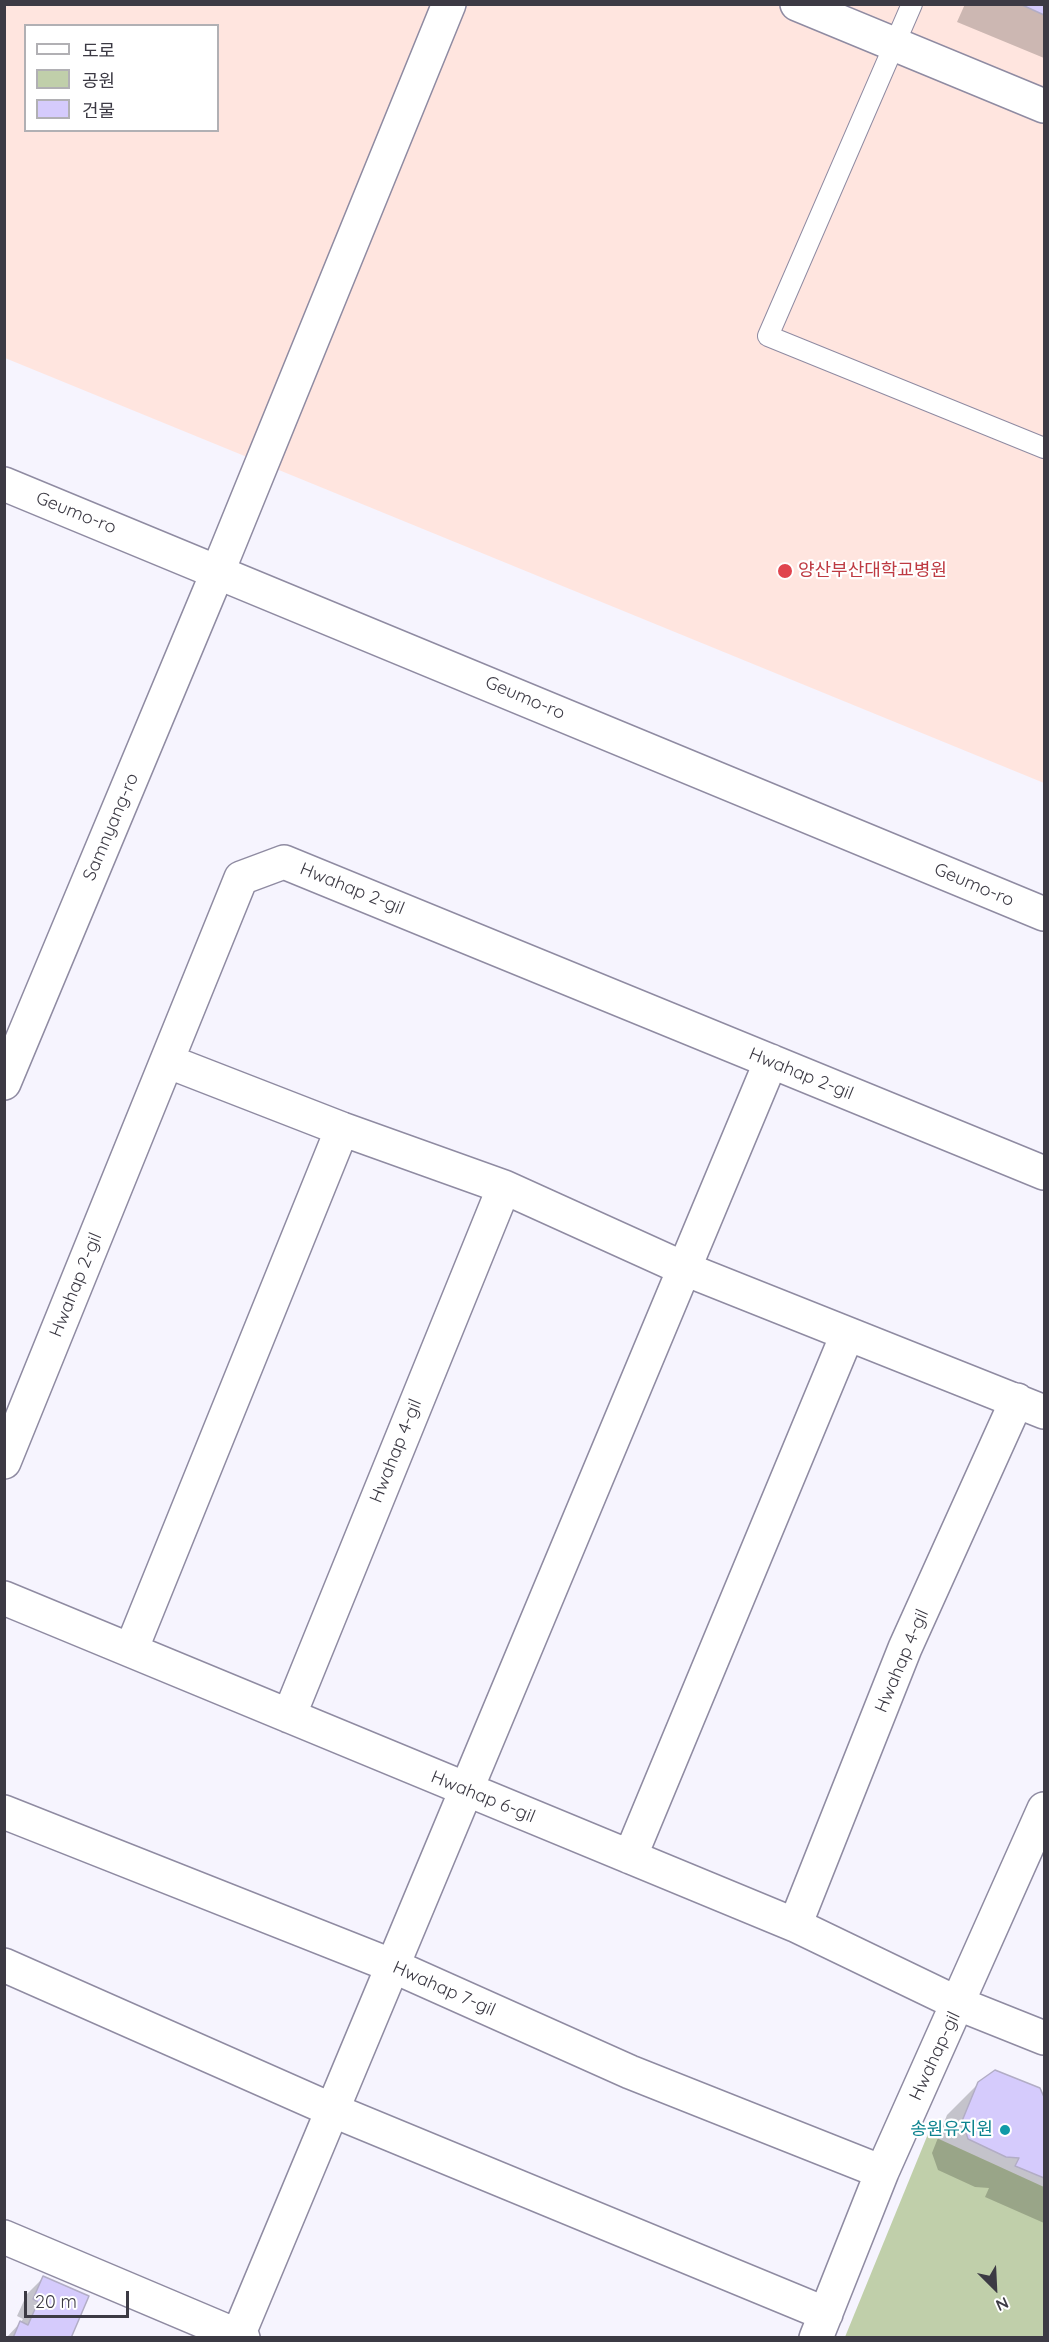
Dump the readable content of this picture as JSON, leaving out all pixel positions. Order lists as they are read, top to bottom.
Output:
{
  "streets": {
    "street": [
      "Geumo-ro",
      "Samnyang-ro",
      "Hwahap 2-gil",
      "Hwahap 4-gil",
      "Hwahap 6-gil",
      "Hwahap 7-gil",
      "Hwahap-gil"
    ]
  },
  "crossings": [
    ["Geumo-ro", "Samnyang-ro"],
    ["Hwahap 2-gil", "Hwahap 4-gil"],
    ["Hwahap 4-gil", "Hwahap 6-gil"],
    ["Hwahap 6-gil", "Hwahap-gil"],
    ["Hwahap 7-gil", "Hwahap-gil"]
  ],
  "places": ["양산부산대학교병원", "송원유지원"],
  "legend": ["도로", "공원", "건물"],
  "scale_bar": "20 m",
  "north": "bottom right"
}
